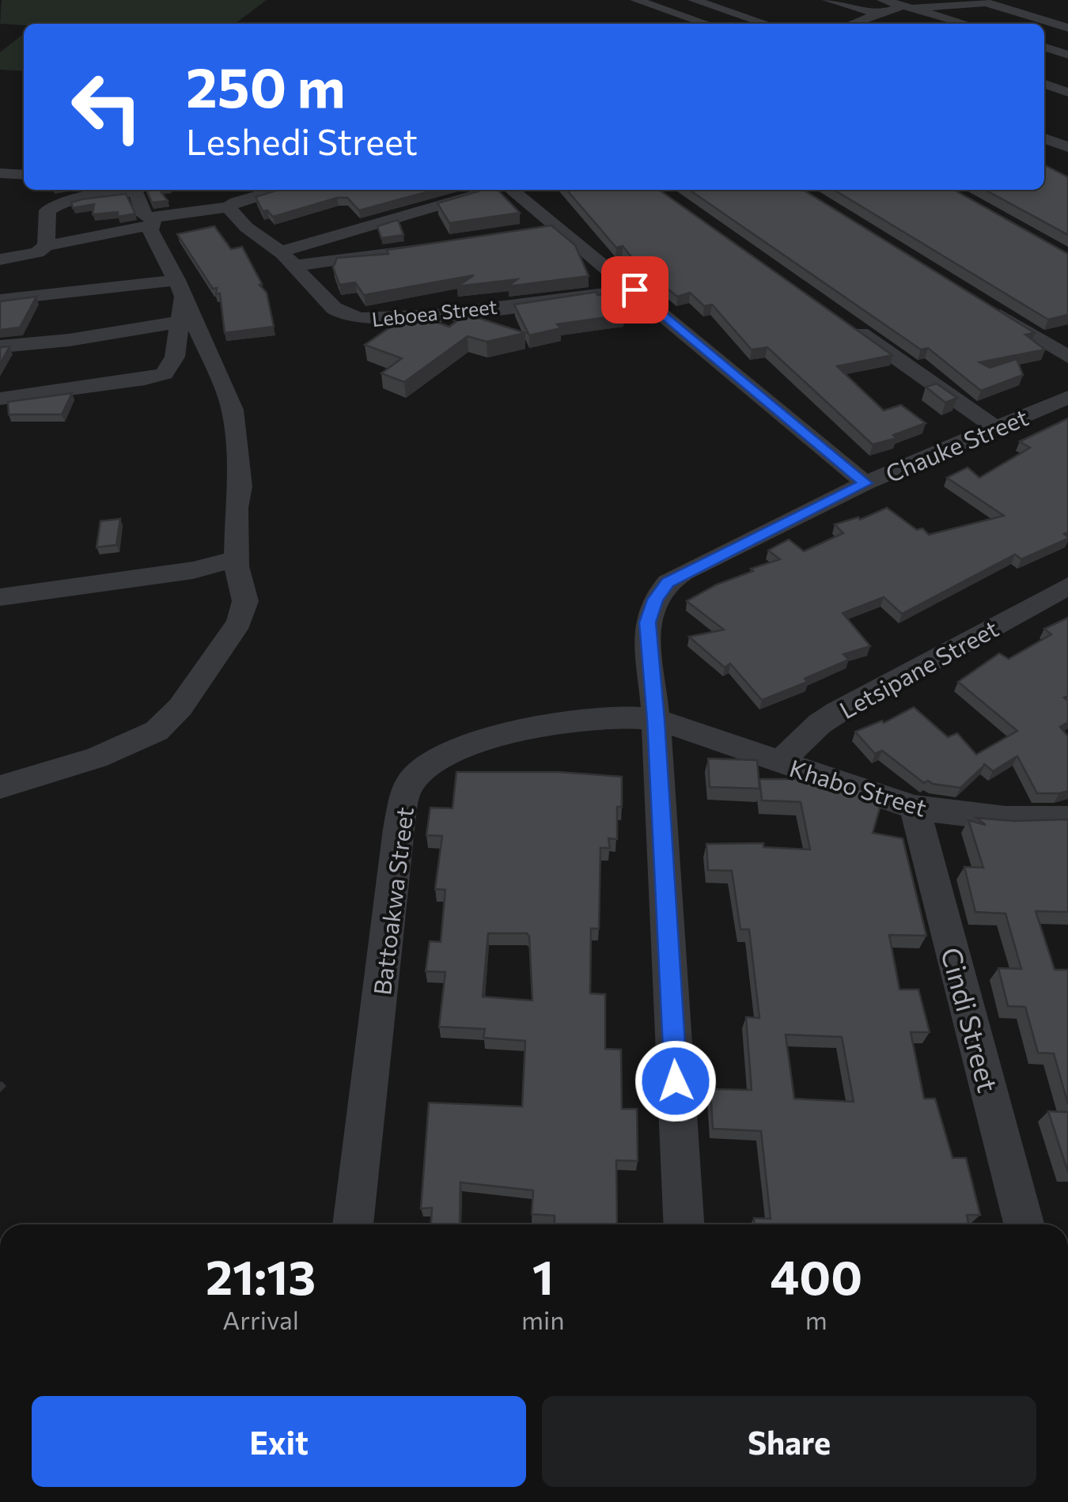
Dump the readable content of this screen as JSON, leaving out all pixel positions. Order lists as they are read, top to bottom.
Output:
{
  "streets": {
    "street": [
      "Leboea Street",
      "Chauke Street",
      "Letsipane Street",
      "Khabo Street",
      "Battoakwa Street",
      "Cindi Street"
    ]
  },
  "crossings": [
    ["Chauke Street", "Khabo Street"],
    ["Chauke Street", "Battoakwa Street"],
    ["Letsipane Street", "Khabo Street"],
    ["Khabo Street", "Battoakwa Street"],
    ["Khabo Street", "Cindi Street"]
  ],
  "page": {
    "turn": ["250 m", "Leshedi Street"],
    "eta": [
      "21:13",
      "Arrival",
      "1",
      "min",
      "400",
      "m"
    ],
    "buttons": ["Exit", "Share"]
  }
}
